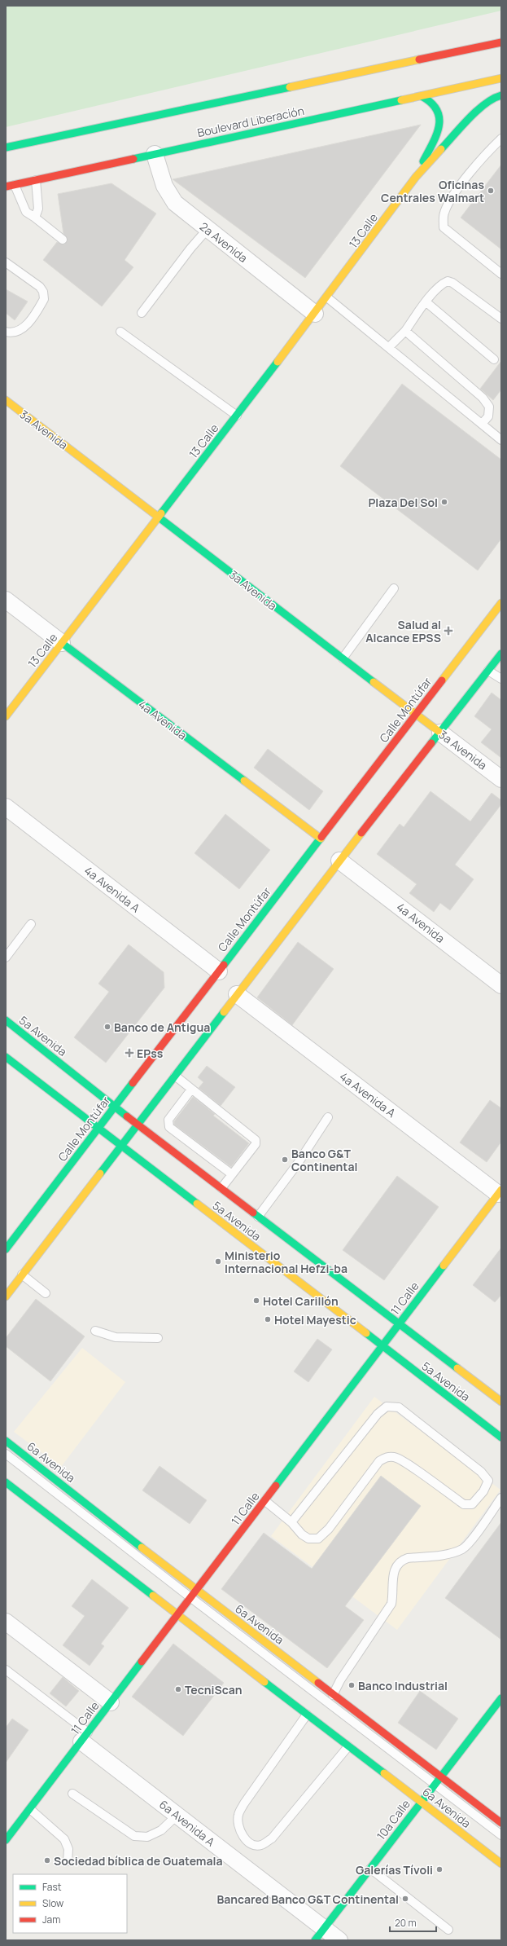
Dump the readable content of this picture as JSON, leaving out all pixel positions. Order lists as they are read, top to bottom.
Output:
{
  "streets": {
    "main road": [
      "Boulevard Liberación",
      "13 Calle",
      "3a Avenida",
      "Calle Montúfar",
      "4a Avenida",
      "5a Avenida",
      "11 Calle",
      "6a Avenida",
      "10a Calle"
    ],
    "street": ["2a Avenida", "4a Avenida A", "6a Avenida A"]
  },
  "crossings": [
    ["Boulevard Liberación", "13 Calle"],
    ["Boulevard Liberación", "2a Avenida"],
    ["13 Calle", "2a Avenida"],
    ["13 Calle", "3a Avenida"],
    ["13 Calle", "4a Avenida"],
    ["3a Avenida", "Calle Montúfar"],
    ["Calle Montúfar", "4a Avenida"],
    ["Calle Montúfar", "4a Avenida A"],
    ["Calle Montúfar", "5a Avenida"],
    ["4a Avenida A", "11 Calle"],
    ["5a Avenida", "11 Calle"],
    ["11 Calle", "6a Avenida"],
    ["11 Calle", "6a Avenida A"],
    ["6a Avenida", "10a Calle"],
    ["10a Calle", "6a Avenida A"]
  ],
  "places": {
    "other": [
      "Oficinas Centrales Walmart",
      "Plaza Del Sol",
      "Banco de Antigua",
      "Banco G&T Continental",
      "Ministerio Internacional Hefzi-ba",
      "Hotel Carillón",
      "Hotel Mayestic",
      "Banco Industrial",
      "TecniScan",
      "Sociedad bíblica de Guatemala",
      "Galerías Tívoli",
      "Bancared Banco G&T Continental"
    ],
    "health": ["Salud al Alcance EPSS", "EPss"]
  },
  "legend": ["Fast", "Slow", "Jam"],
  "scale_bar": "20 m"
}
